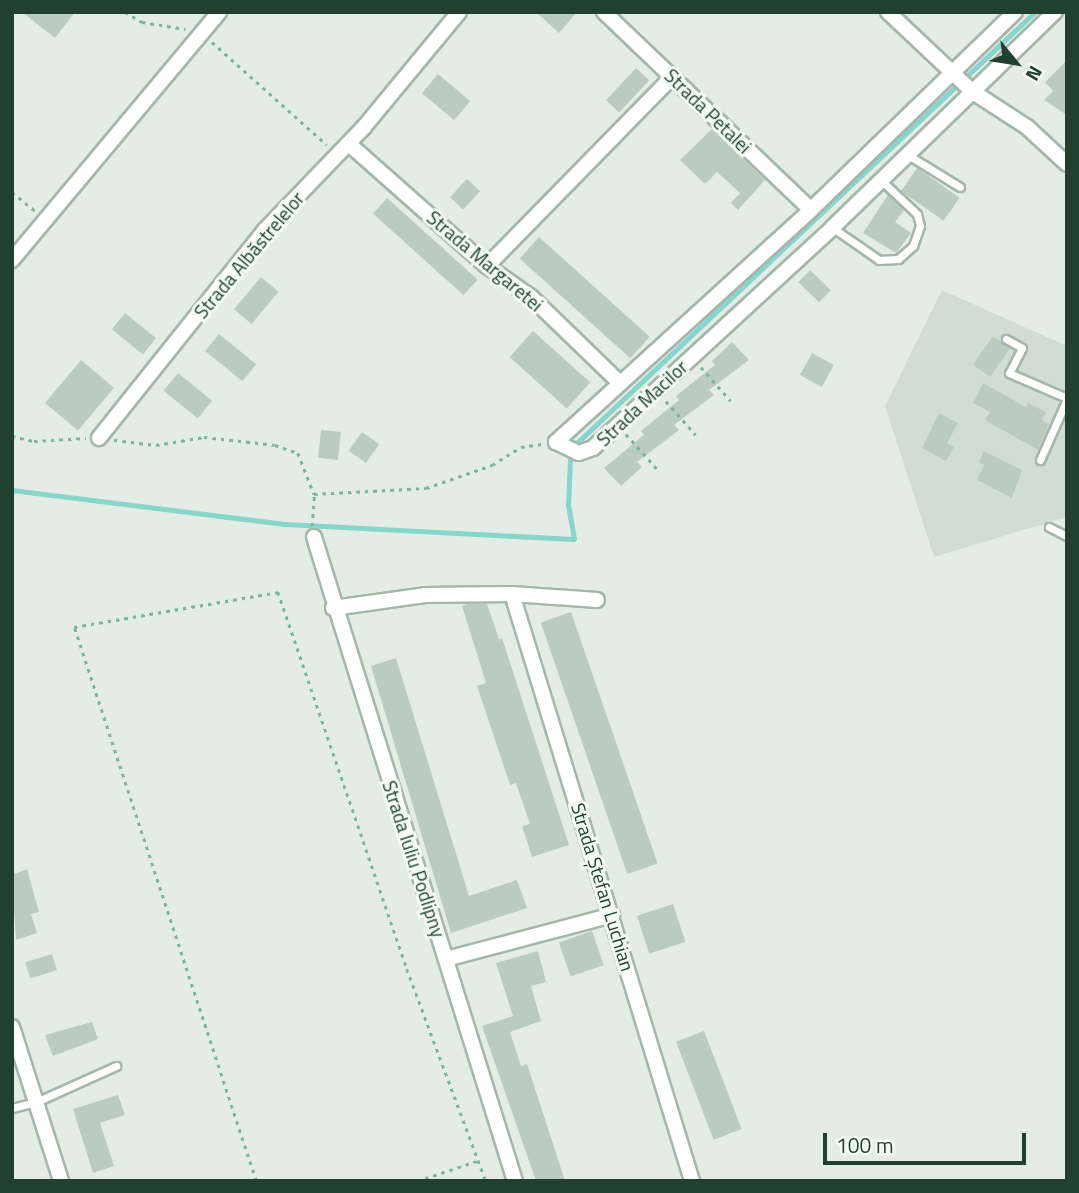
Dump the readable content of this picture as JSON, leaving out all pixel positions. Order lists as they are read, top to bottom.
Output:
{
  "streets": {
    "street": [
      "Strada Petalei",
      "Strada Albăstrelelor",
      "Strada Margaretei",
      "Strada Macilor",
      "Strada Iuliu Podlipny",
      "Strada Ștefan Luchian"
    ]
  },
  "crossings": [
    ["Strada Petalei", "Strada Macilor"],
    ["Strada Albăstrelelor", "Strada Margaretei"],
    ["Strada Margaretei", "Strada Macilor"]
  ],
  "scale_bar": "100 m",
  "north": "bottom right"
}
